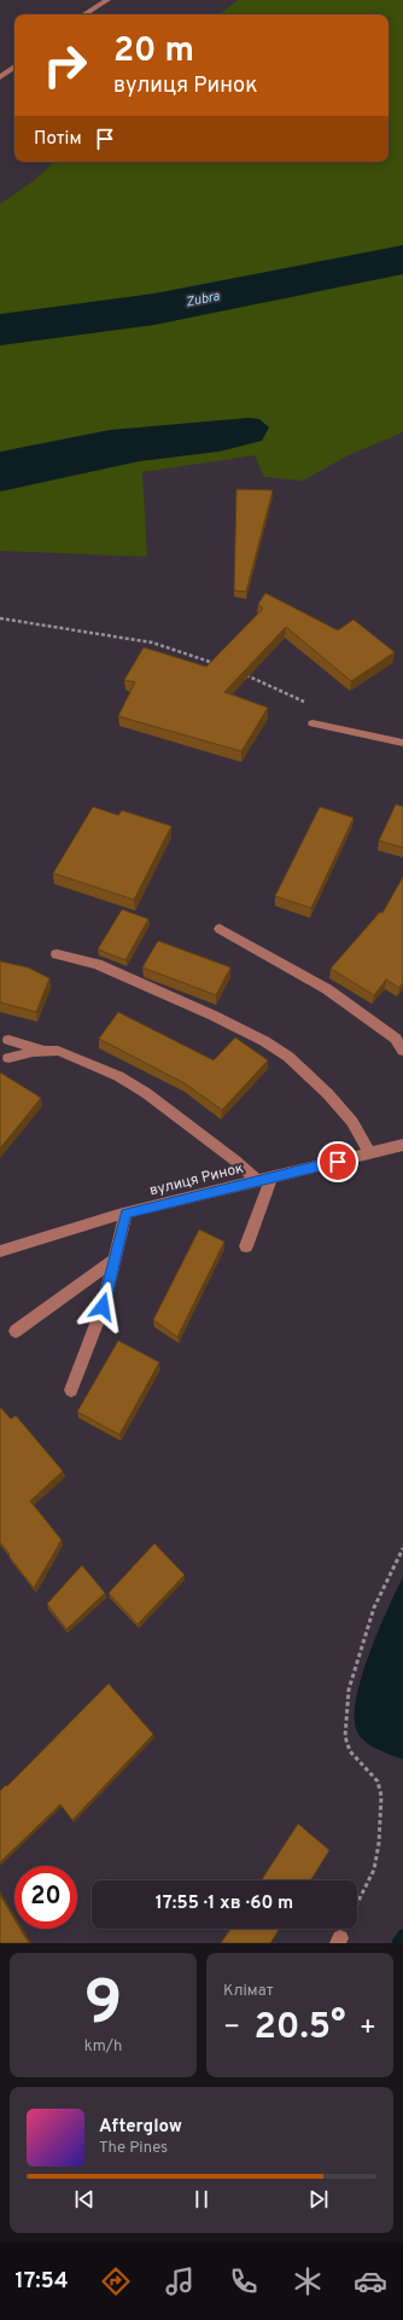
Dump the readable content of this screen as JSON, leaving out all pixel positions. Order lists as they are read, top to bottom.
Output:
{
  "streets": {
    "street": ["вулиця Ринок"]
  },
  "water": ["Zubra"],
  "page": {
    "turn": ["20 m", "вулиця Ринок"],
    "then": "Потім",
    "limit": "20",
    "trip": "17:55 · 1 хв · 60 m",
    "tile": [
      ["9", "km/h"],
      "Клімат"
    ],
    "heat": ["−", "20.5°", "+"],
    "song": ["Afterglow", "The Pines"],
    "tabs": "17:54"
  }
}
